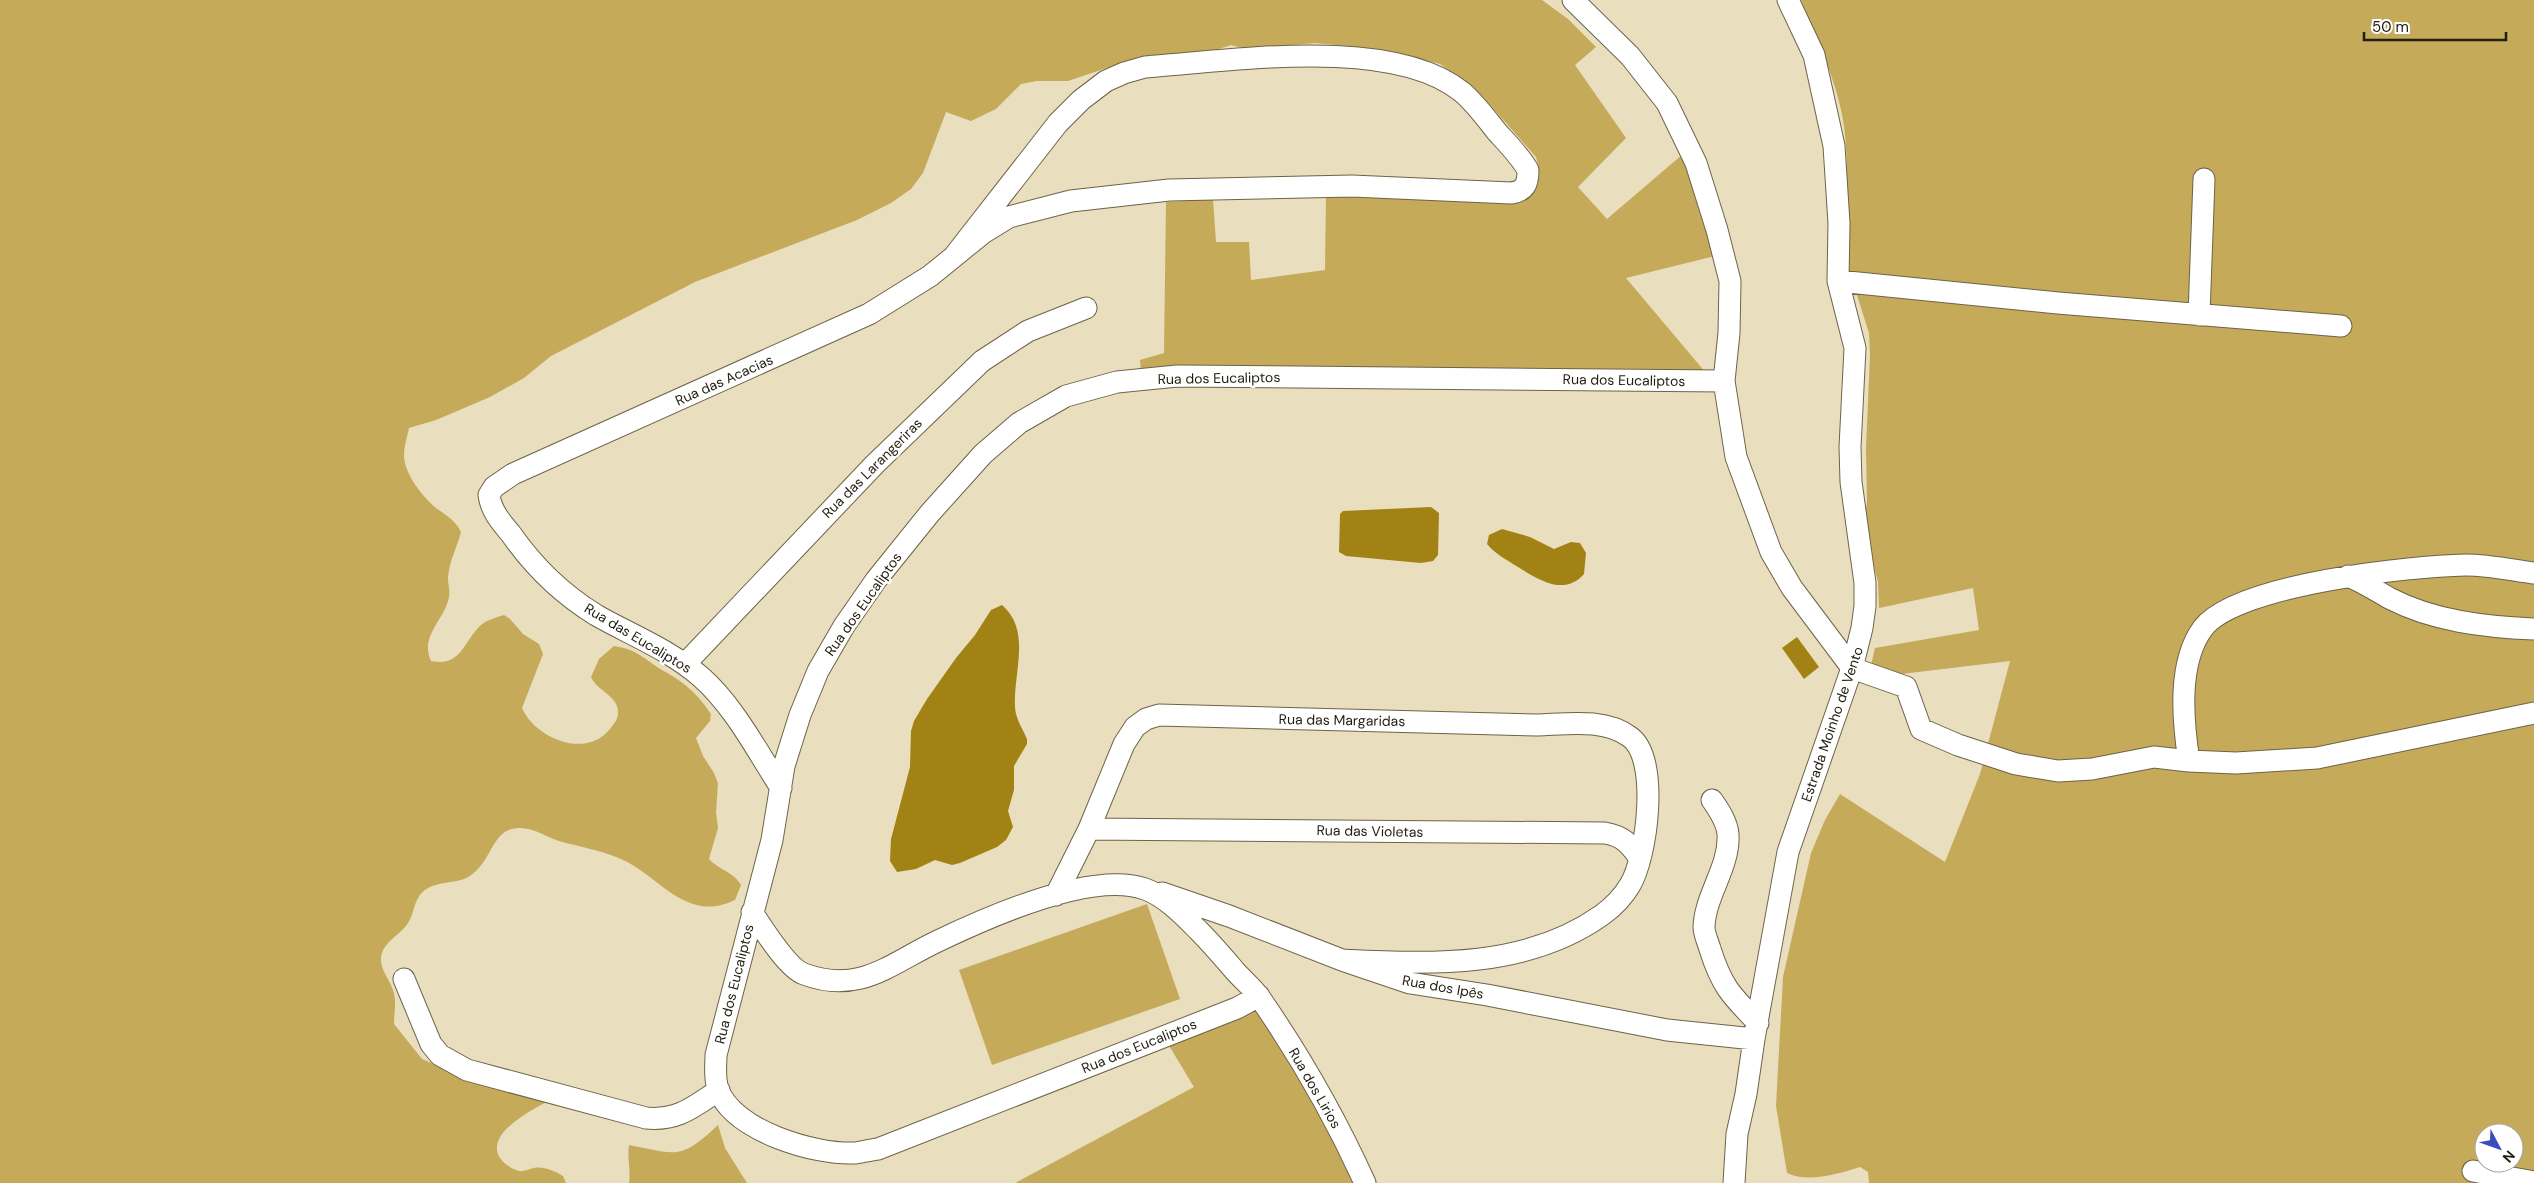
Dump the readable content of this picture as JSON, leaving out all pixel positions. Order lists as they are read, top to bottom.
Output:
{
  "streets": {
    "street": [
      "Rua dos Eucaliptos",
      "Rua das Acacias",
      "Rua das Larangeriras",
      "Rua das Eucaliptos",
      "Rua das Margaridas",
      "Estrada Moinho de Vento",
      "Rua das Violetas",
      "Rua dos Ipês",
      "Rua dos Lirios"
    ]
  },
  "crossings": [
    ["Rua dos Eucaliptos", "Rua das Eucaliptos"],
    ["Rua dos Eucaliptos", "Rua dos Lirios"],
    ["Rua das Acacias", "Rua das Eucaliptos"],
    ["Rua das Larangeriras", "Rua das Eucaliptos"],
    ["Rua das Margaridas", "Rua das Violetas"],
    ["Rua das Margaridas", "Rua dos Ipês"],
    ["Estrada Moinho de Vento", "Rua dos Ipês"],
    ["Rua dos Ipês", "Rua dos Lirios"]
  ],
  "scale_bar": "50 m",
  "north": "bottom right"
}
